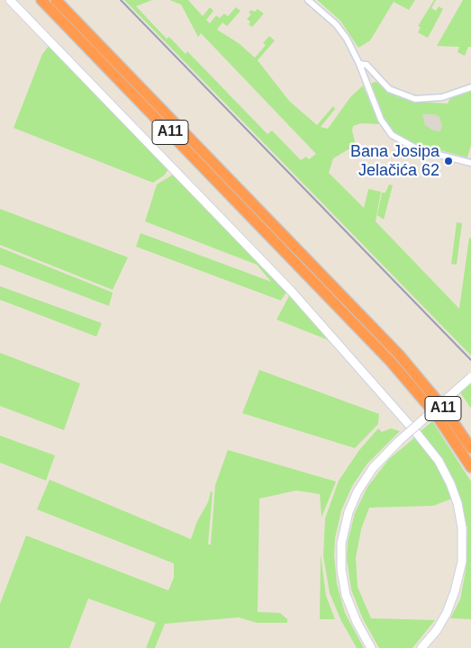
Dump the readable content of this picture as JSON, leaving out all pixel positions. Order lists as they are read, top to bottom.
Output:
{
  "streets": {
    "highway": ["A11"]
  },
  "places": ["Bana Josipa Jelačića 62"]
}
